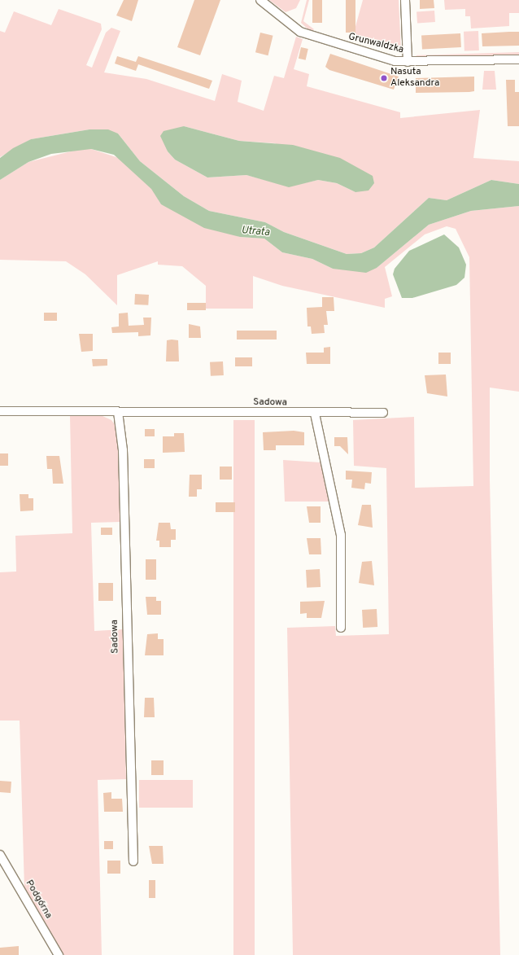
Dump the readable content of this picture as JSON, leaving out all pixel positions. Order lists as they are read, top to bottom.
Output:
{
  "streets": {
    "street": ["Grunwaldzka", "Sadowa", "Podgórna"]
  },
  "water": ["Utrata"],
  "places": ["Nasuta Aleksandra"]
}
